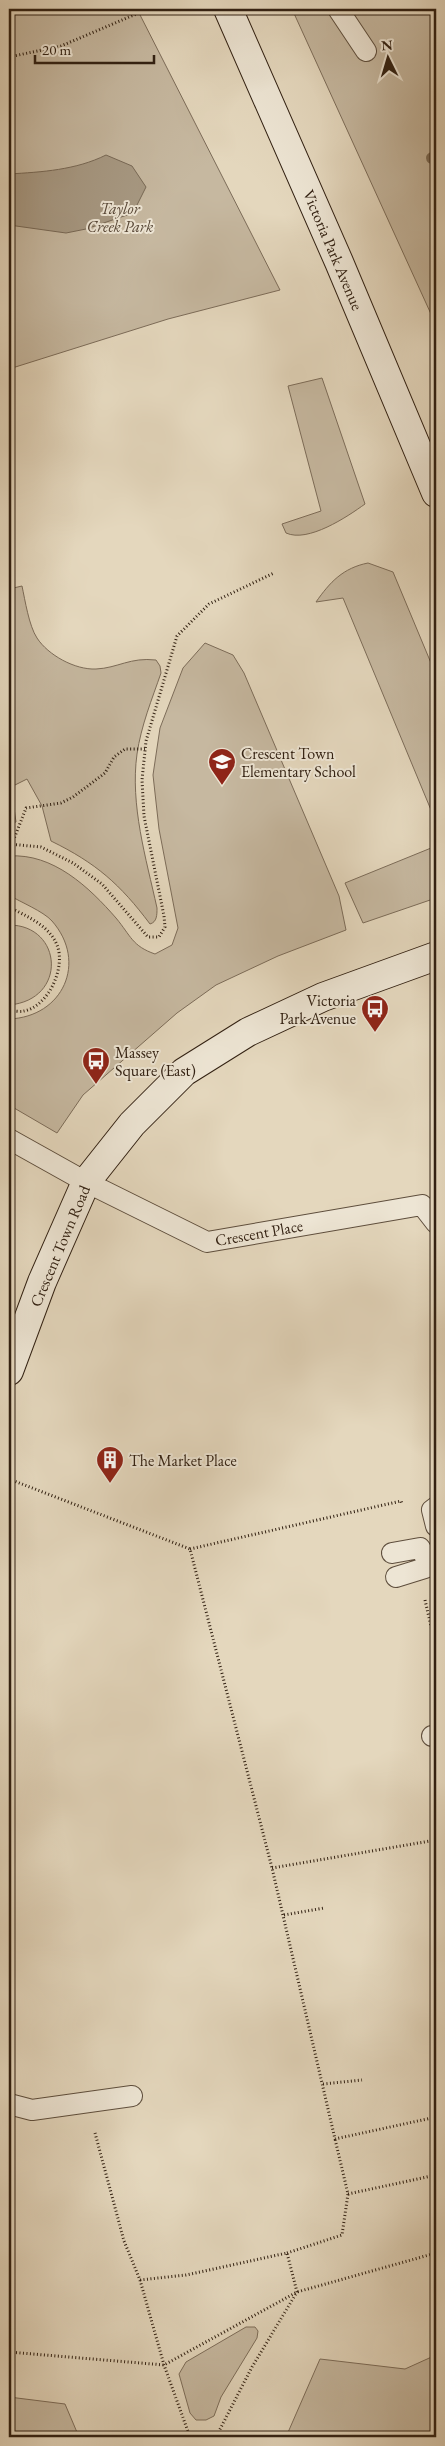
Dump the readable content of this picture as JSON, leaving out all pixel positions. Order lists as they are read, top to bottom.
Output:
{
  "streets": {
    "street": ["Victoria Park Avenue", "Crescent Town Road"],
    "lane": ["Crescent Place"]
  },
  "crossings": [
    ["Crescent Place", "Crescent Town Road"]
  ],
  "parks": ["Taylor Creek Park"],
  "places": {
    "school or university": ["Crescent Town Elementary School"],
    "bus stop": ["Victoria Park Avenue", "Massey Square (East)"],
    "building": ["The Market Place"]
  },
  "scale_bar": "20 m",
  "north": "top"
}
